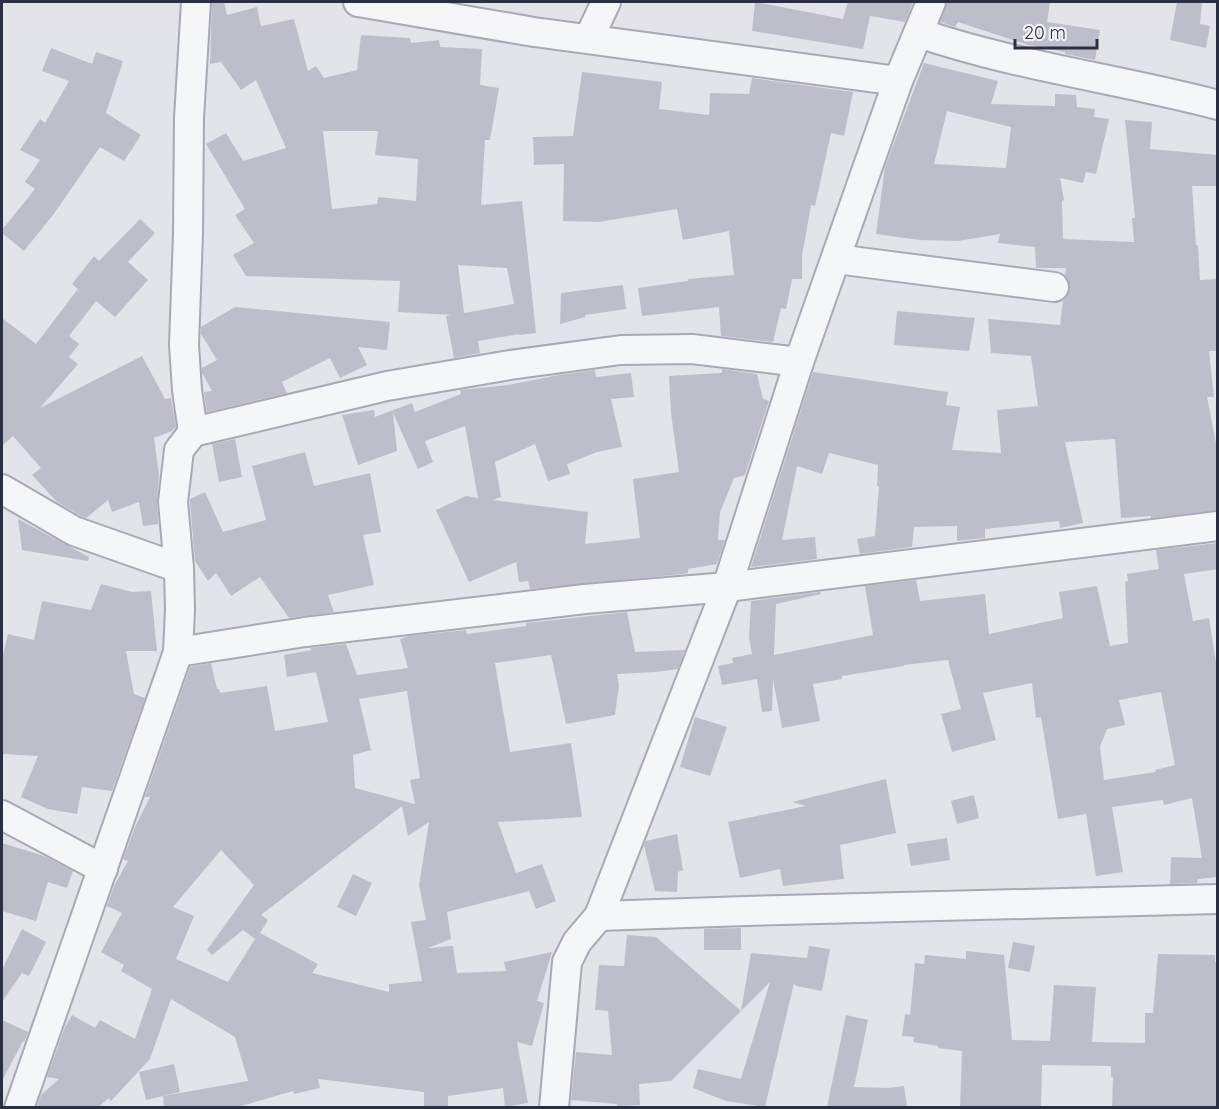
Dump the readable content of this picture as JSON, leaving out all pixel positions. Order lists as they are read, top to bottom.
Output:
{
  "scale_bar": "20 m"
}
